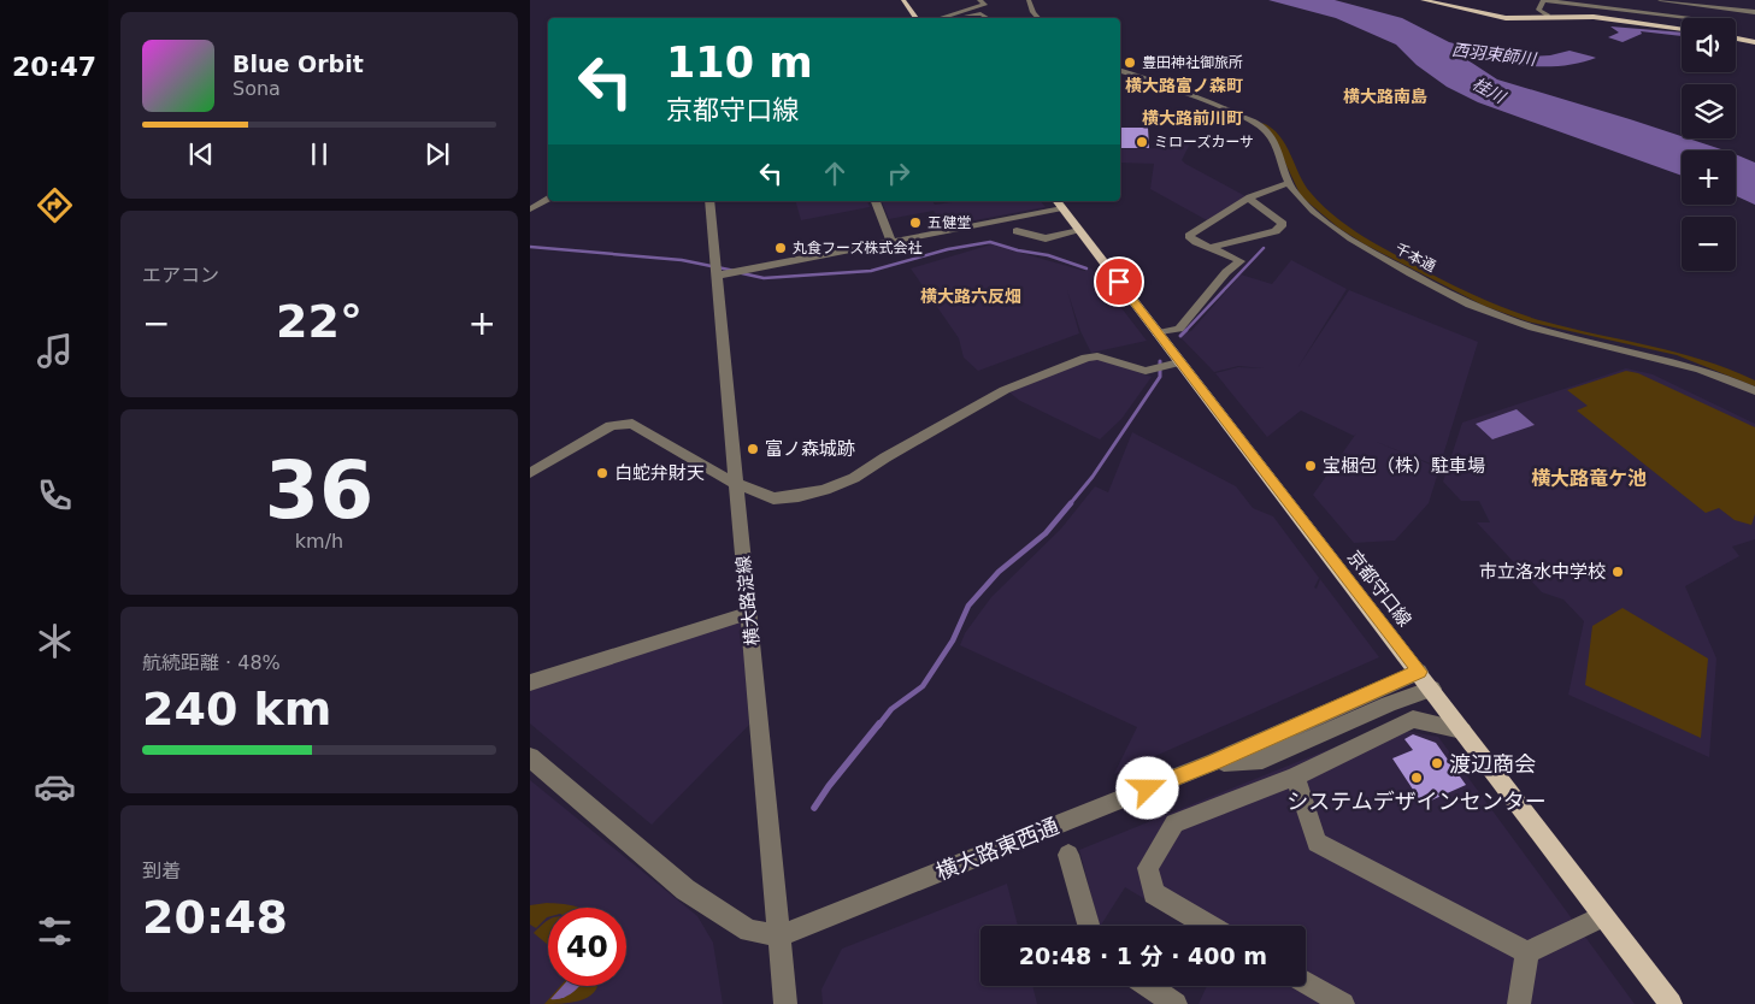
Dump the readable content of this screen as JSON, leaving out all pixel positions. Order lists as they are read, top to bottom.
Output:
{
  "streets": {
    "main road": ["京都守口線"],
    "street": ["千本通", "横大路淀線", "横大路東西通"]
  },
  "crossings": [
    ["京都守口線", "横大路東西通"],
    ["横大路淀線", "横大路東西通"]
  ],
  "districts": [
    "横大路富ノ森町",
    "横大路南島",
    "横大路前川町",
    "横大路六反畑",
    "横大路竜ケ池"
  ],
  "water": ["西羽束師川", "桂川"],
  "places": [
    "豊田神社御旅所",
    "ミローズカーサ",
    "五健堂",
    "丸食フーズ株式会社",
    "富ノ森城跡",
    "宝梱包（株）駐車場",
    "白蛇弁財天",
    "市立洛水中学校",
    "渡辺商会",
    "システムデザインセンター"
  ],
  "page": {
    "tabs": "20:47",
    "map_buttons": ["+", "−"],
    "turn": ["110 m", "京都守口線"],
    "song": ["Blue Orbit", "Sona"],
    "tile": [
      "エアコン",
      ["36", "km/h"],
      ["航続距離 · 48%", "240 km"],
      ["到着", "20:48"]
    ],
    "heat": ["−", "22°", "+"],
    "limit": "40",
    "trip": "20:48 · 1 分 · 400 m"
  }
}
